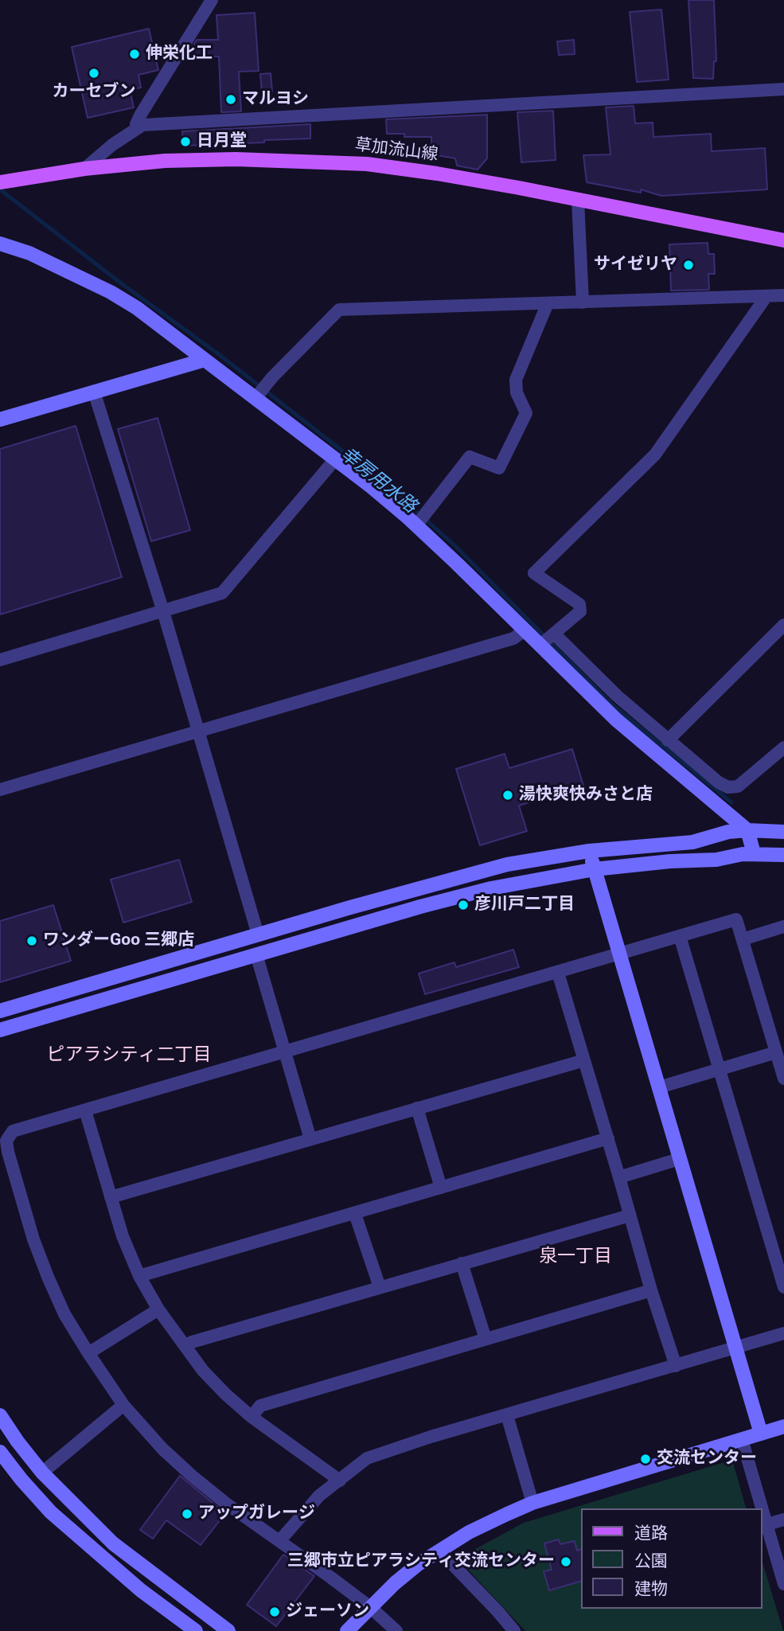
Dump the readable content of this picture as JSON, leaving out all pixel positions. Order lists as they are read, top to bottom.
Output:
{
  "streets": {
    "main road": ["草加流山線"]
  },
  "districts": ["ピアラシティ二丁目", "泉一丁目"],
  "water": ["幸房用水路"],
  "places": [
    "伸栄化工",
    "カーセブン",
    "マルヨシ",
    "日月堂",
    "サイゼリヤ",
    "湯快爽快みさと店",
    "彦川戸二丁目",
    "ワンダーGoo 三郷店",
    "交流センター",
    "アップガレージ",
    "三郷市立ピアラシティ交流センター",
    "ジェーソン"
  ],
  "legend": ["道路", "公園", "建物"]
}
